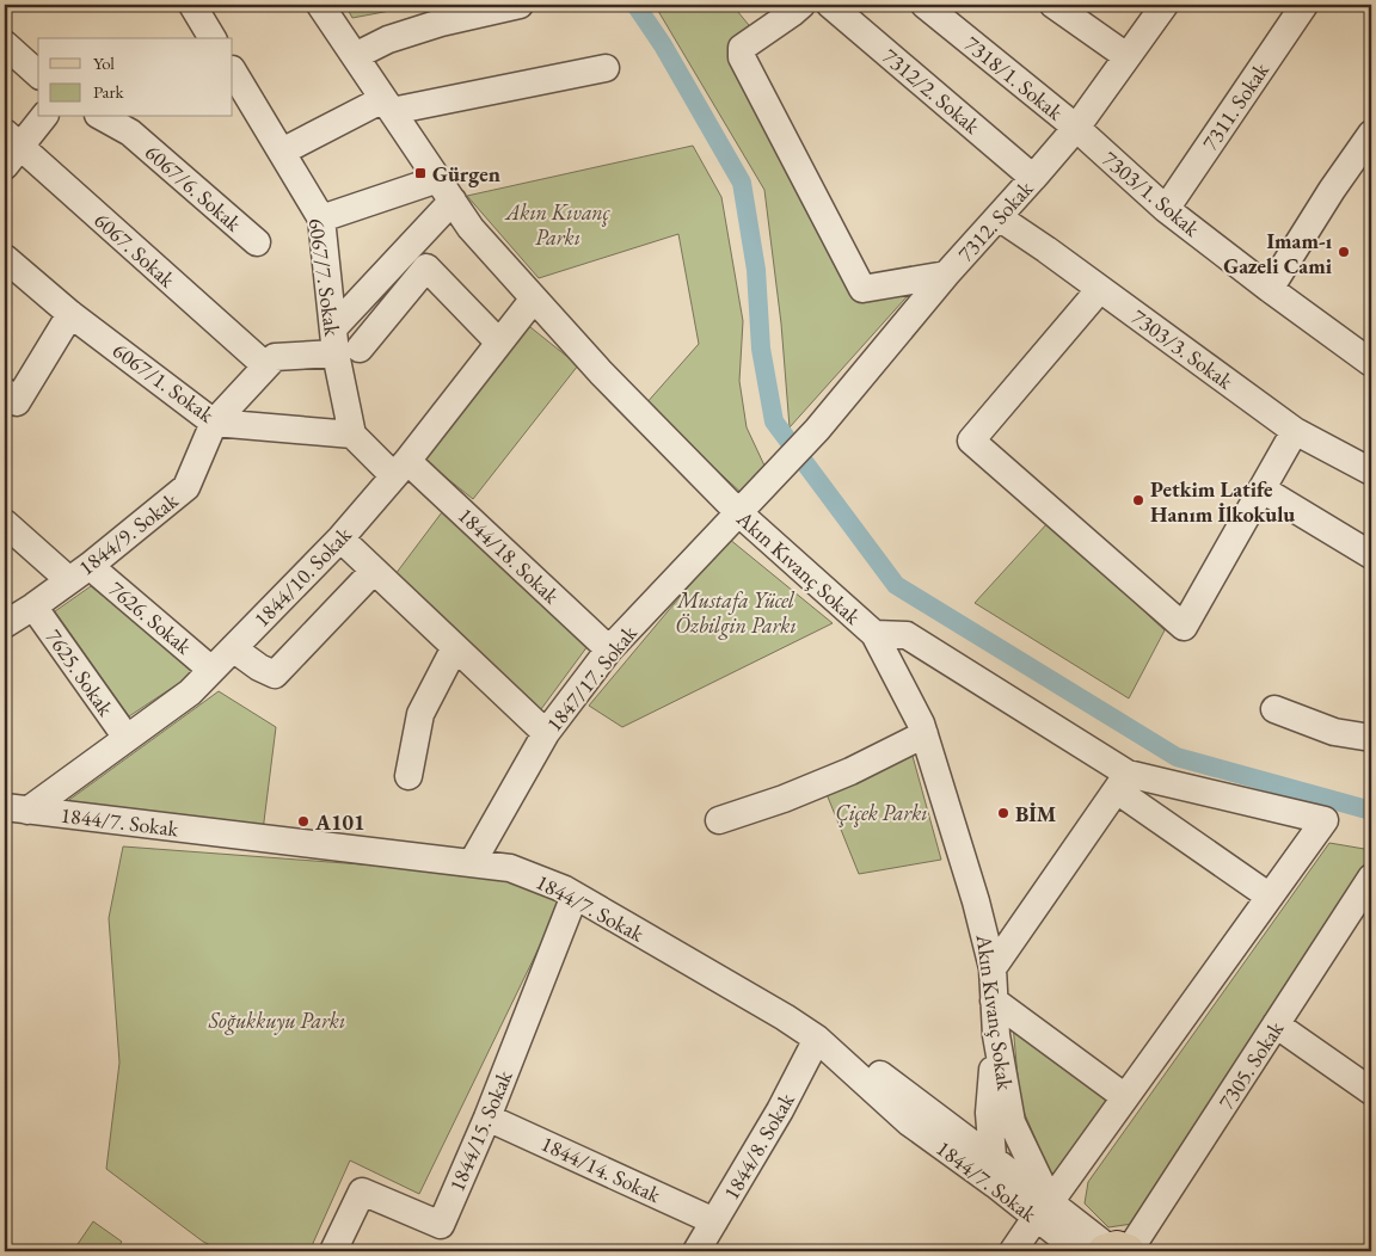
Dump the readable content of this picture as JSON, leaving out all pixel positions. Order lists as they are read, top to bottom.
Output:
{
  "streets": {
    "street": [
      "7318/1. Sokak",
      "7312/2. Sokak",
      "7311. Sokak",
      "6067/6. Sokak",
      "7303/1. Sokak",
      "7312. Sokak",
      "6067. Sokak",
      "6067/7. Sokak",
      "7303/3. Sokak",
      "6067/1. Sokak",
      "1844/9. Sokak",
      "1844/18. Sokak",
      "Akın Kıvanç Sokak",
      "1844/10. Sokak",
      "7626. Sokak",
      "7625. Sokak",
      "1847/17. Sokak",
      "1844/7. Sokak",
      "7305. Sokak",
      "1844/15. Sokak",
      "1844/8. Sokak",
      "1844/14. Sokak"
    ]
  },
  "crossings": [
    ["7318/1. Sokak", "7303/1. Sokak"],
    ["7318/1. Sokak", "7312. Sokak"],
    ["7312/2. Sokak", "7312. Sokak"],
    ["7311. Sokak", "7303/1. Sokak"],
    ["7303/1. Sokak", "7312. Sokak"],
    ["7312. Sokak", "7303/3. Sokak"],
    ["7312. Sokak", "1847/17. Sokak"],
    ["6067. Sokak", "1844/9. Sokak"],
    ["6067/7. Sokak", "6067/1. Sokak"],
    ["6067/7. Sokak", "1844/9. Sokak"],
    ["6067/1. Sokak", "1844/9. Sokak"],
    ["1844/9. Sokak", "7626. Sokak"],
    ["1844/9. Sokak", "7625. Sokak"],
    ["1844/18. Sokak", "1844/10. Sokak"],
    ["1844/18. Sokak", "1847/17. Sokak"],
    ["Akın Kıvanç Sokak", "1844/10. Sokak"],
    ["Akın Kıvanç Sokak", "1847/17. Sokak"],
    ["Akın Kıvanç Sokak", "1844/7. Sokak"],
    ["Akın Kıvanç Sokak", "7305. Sokak"],
    ["1844/10. Sokak", "7626. Sokak"],
    ["1844/10. Sokak", "7625. Sokak"],
    ["1844/10. Sokak", "1844/7. Sokak"],
    ["1847/17. Sokak", "1844/7. Sokak"],
    ["1844/7. Sokak", "1844/15. Sokak"],
    ["1844/7. Sokak", "1844/8. Sokak"],
    ["1844/15. Sokak", "1844/14. Sokak"],
    ["1844/8. Sokak", "1844/14. Sokak"]
  ],
  "parks": [
    "Akın Kıvanç Parkı",
    "Mustafa Yücel Özbilgin Parkı",
    "Çiçek Parkı",
    "Soğukkuyu Parkı"
  ],
  "places": {
    "transit": ["Gürgen"],
    "other": [
      "Imam-ı Gazeli Cami",
      "Petkim Latife Hanım İlkokulu",
      "BİM",
      "A101"
    ]
  },
  "legend": ["Yol", "Park"]
}
